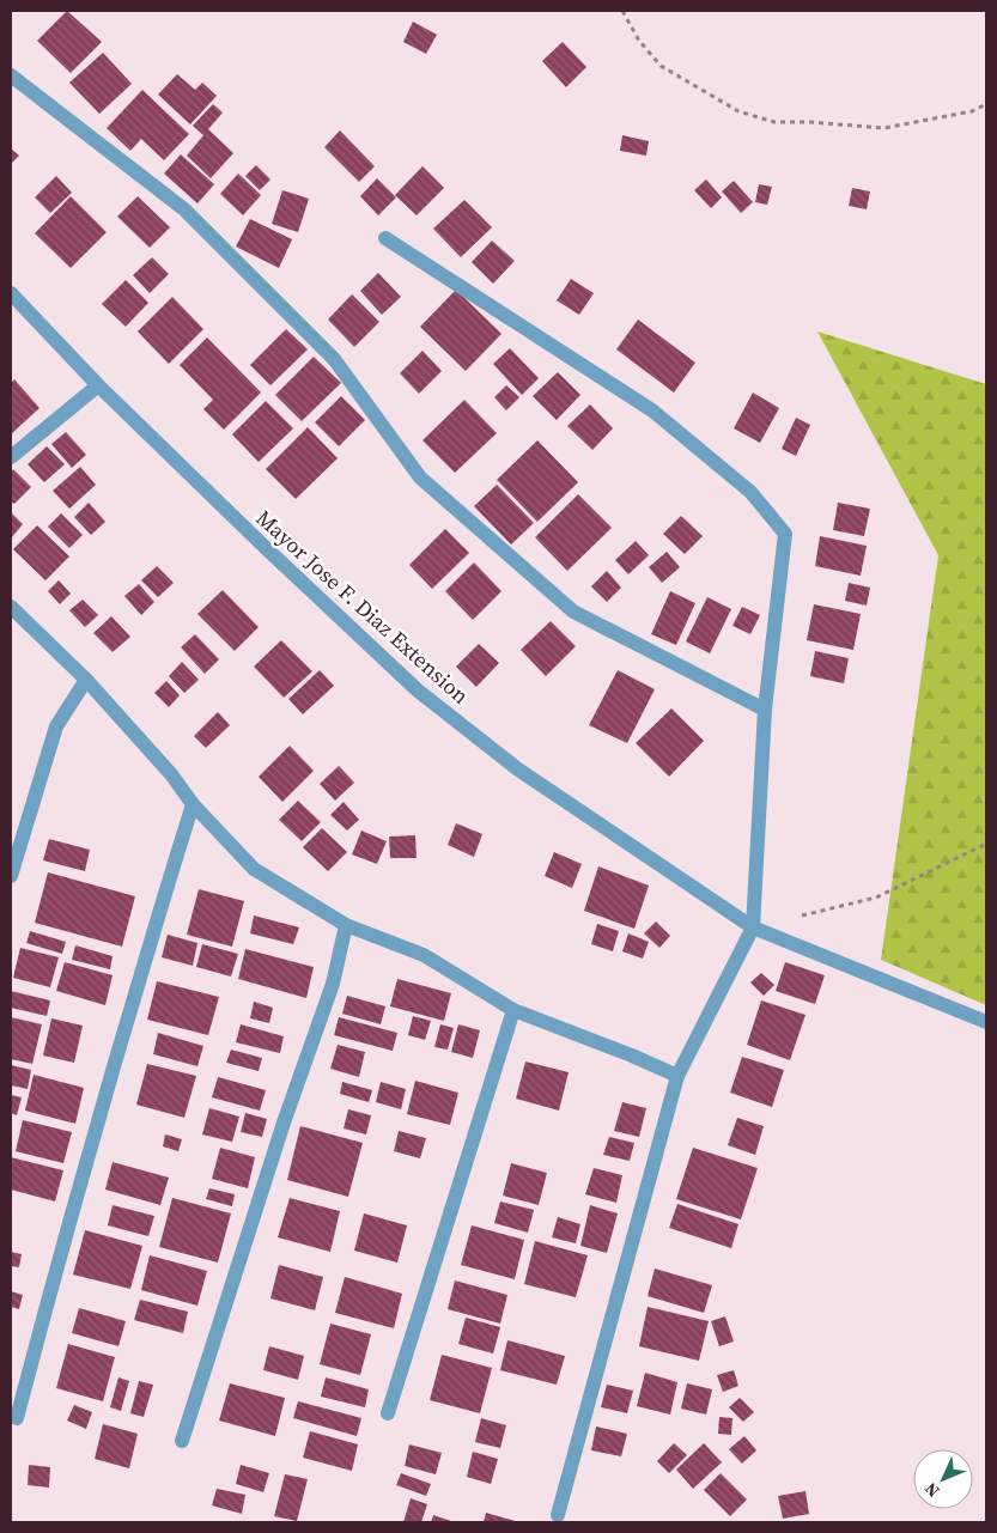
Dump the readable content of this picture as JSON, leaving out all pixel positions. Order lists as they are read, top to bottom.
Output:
{
  "streets": {
    "street": ["Mayor Jose F. Diaz Extension"]
  },
  "north": "bottom left"
}
